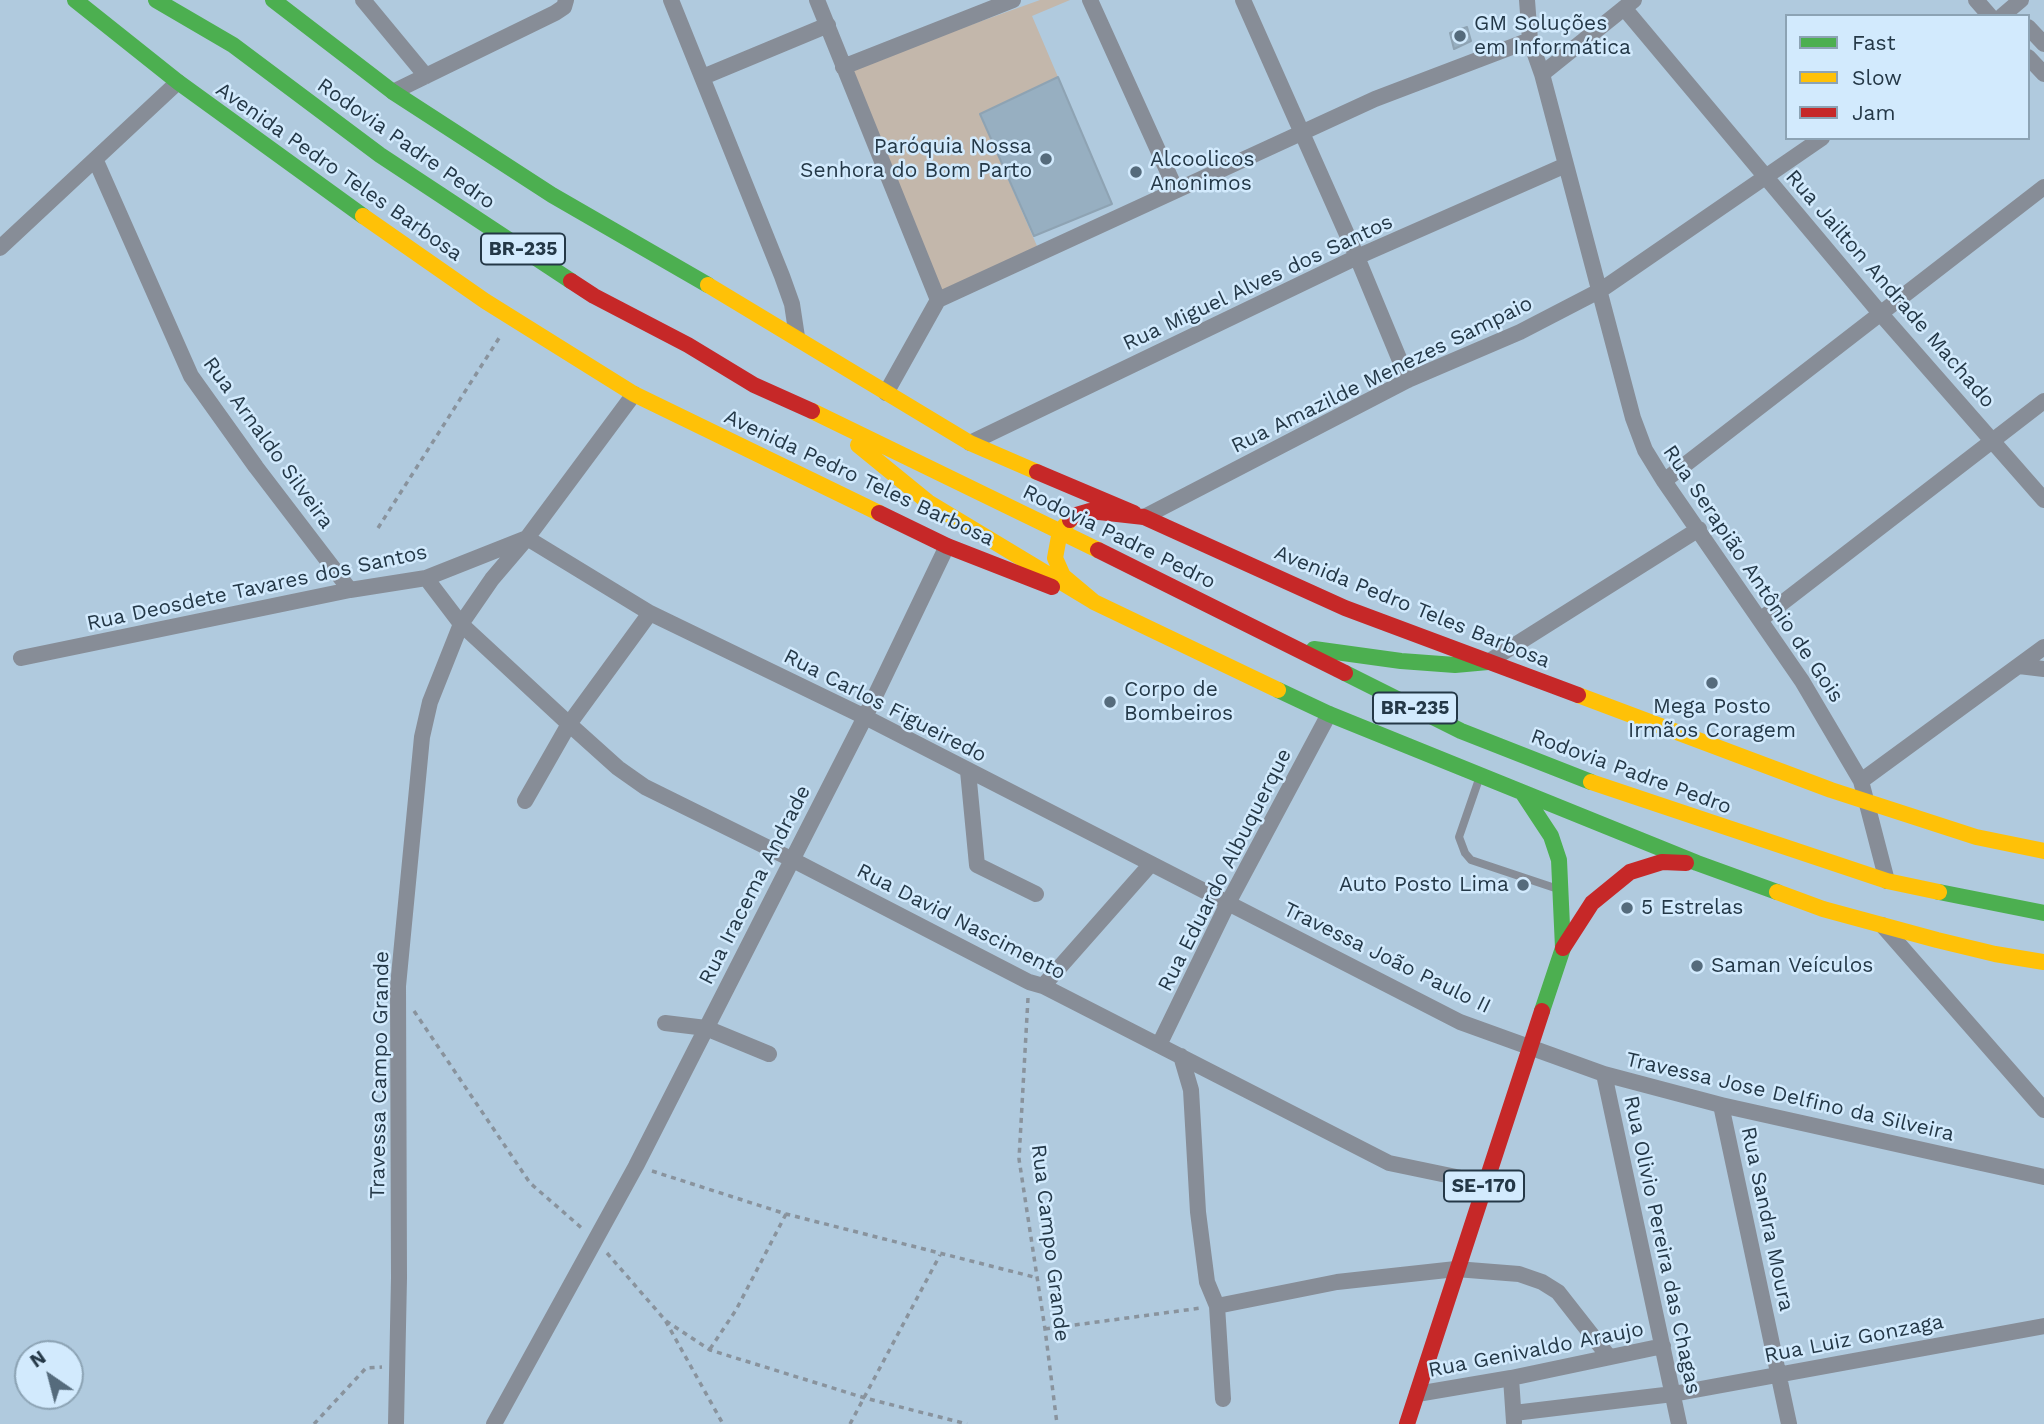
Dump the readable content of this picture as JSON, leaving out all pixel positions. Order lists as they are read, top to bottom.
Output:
{
  "streets": {
    "main road": [
      "Rodovia Padre Pedro",
      "Avenida Pedro Teles Barbosa",
      "BR-235",
      "SE-170"
    ],
    "street": [
      "Rua Miguel Alves dos Santos",
      "Rua Jailton Andrade Machado",
      "Rua Amazilde Menezes Sampaio",
      "Rua Arnaldo Silveira",
      "Rua Serapião Antônio de Gois",
      "Rua Deosdete Tavares dos Santos",
      "Rua Carlos Figueiredo",
      "Rua Eduardo Albuquerque",
      "Rua Iracema Andrade",
      "Rua David Nascimento",
      "Travessa João Paulo II",
      "Travessa Campo Grande",
      "Travessa Jose Delfino da Silveira",
      "Rua Sandra Moura",
      "Rua Olivio Pereira das Chagas",
      "Rua Luiz Gonzaga",
      "Rua Genivaldo Araujo"
    ],
    "path": ["Rua Campo Grande"]
  },
  "crossings": [
    ["Rodovia Padre Pedro", "Rua Serapião Antônio de Gois"],
    ["Avenida Pedro Teles Barbosa", "Rua Miguel Alves dos Santos"],
    ["Avenida Pedro Teles Barbosa", "Rua Amazilde Menezes Sampaio"],
    ["Avenida Pedro Teles Barbosa", "Rua Serapião Antônio de Gois"],
    ["Avenida Pedro Teles Barbosa", "Rua Eduardo Albuquerque"],
    ["Avenida Pedro Teles Barbosa", "Rua Iracema Andrade"],
    ["Rua Miguel Alves dos Santos", "Rua Serapião Antônio de Gois"],
    ["Rua Jailton Andrade Machado", "Rua Amazilde Menezes Sampaio"],
    ["Rua Amazilde Menezes Sampaio", "Rua Serapião Antônio de Gois"],
    ["Rua Arnaldo Silveira", "Rua Deosdete Tavares dos Santos"],
    ["Rua Deosdete Tavares dos Santos", "Rua Carlos Figueiredo"],
    ["Rua Deosdete Tavares dos Santos", "Travessa Campo Grande"],
    ["Rua Carlos Figueiredo", "Rua Eduardo Albuquerque"],
    ["Rua Carlos Figueiredo", "Rua Iracema Andrade"],
    ["Rua Carlos Figueiredo", "Travessa João Paulo II"],
    ["Rua Carlos Figueiredo", "Travessa Campo Grande"],
    ["Rua Eduardo Albuquerque", "Rua David Nascimento"],
    ["Rua Eduardo Albuquerque", "Travessa João Paulo II"],
    ["Rua Iracema Andrade", "Rua David Nascimento"],
    ["Rua David Nascimento", "Travessa Campo Grande"],
    ["Rua David Nascimento", "SE-170"],
    ["Rua David Nascimento", "Rua Campo Grande"],
    ["Travessa João Paulo II", "Travessa Jose Delfino da Silveira"],
    ["Travessa João Paulo II", "SE-170"],
    ["Travessa Jose Delfino da Silveira", "SE-170"],
    ["Travessa Jose Delfino da Silveira", "Rua Sandra Moura"],
    ["Travessa Jose Delfino da Silveira", "Rua Olivio Pereira das Chagas"],
    ["SE-170", "Rua Genivaldo Araujo"],
    ["Rua Sandra Moura", "Rua Luiz Gonzaga"],
    ["Rua Olivio Pereira das Chagas", "Rua Luiz Gonzaga"],
    ["Rua Olivio Pereira das Chagas", "Rua Genivaldo Araujo"]
  ],
  "places": [
    "GM Soluções em Informática",
    "Paróquia Nossa Senhora do Bom Parto",
    "Alcoolicos Anonimos",
    "Mega Posto Irmãos Coragem",
    "Corpo de Bombeiros",
    "Auto Posto Lima",
    "5 Estrelas",
    "Saman Veículos"
  ],
  "legend": ["Fast", "Slow", "Jam"],
  "north": "top left"
}
